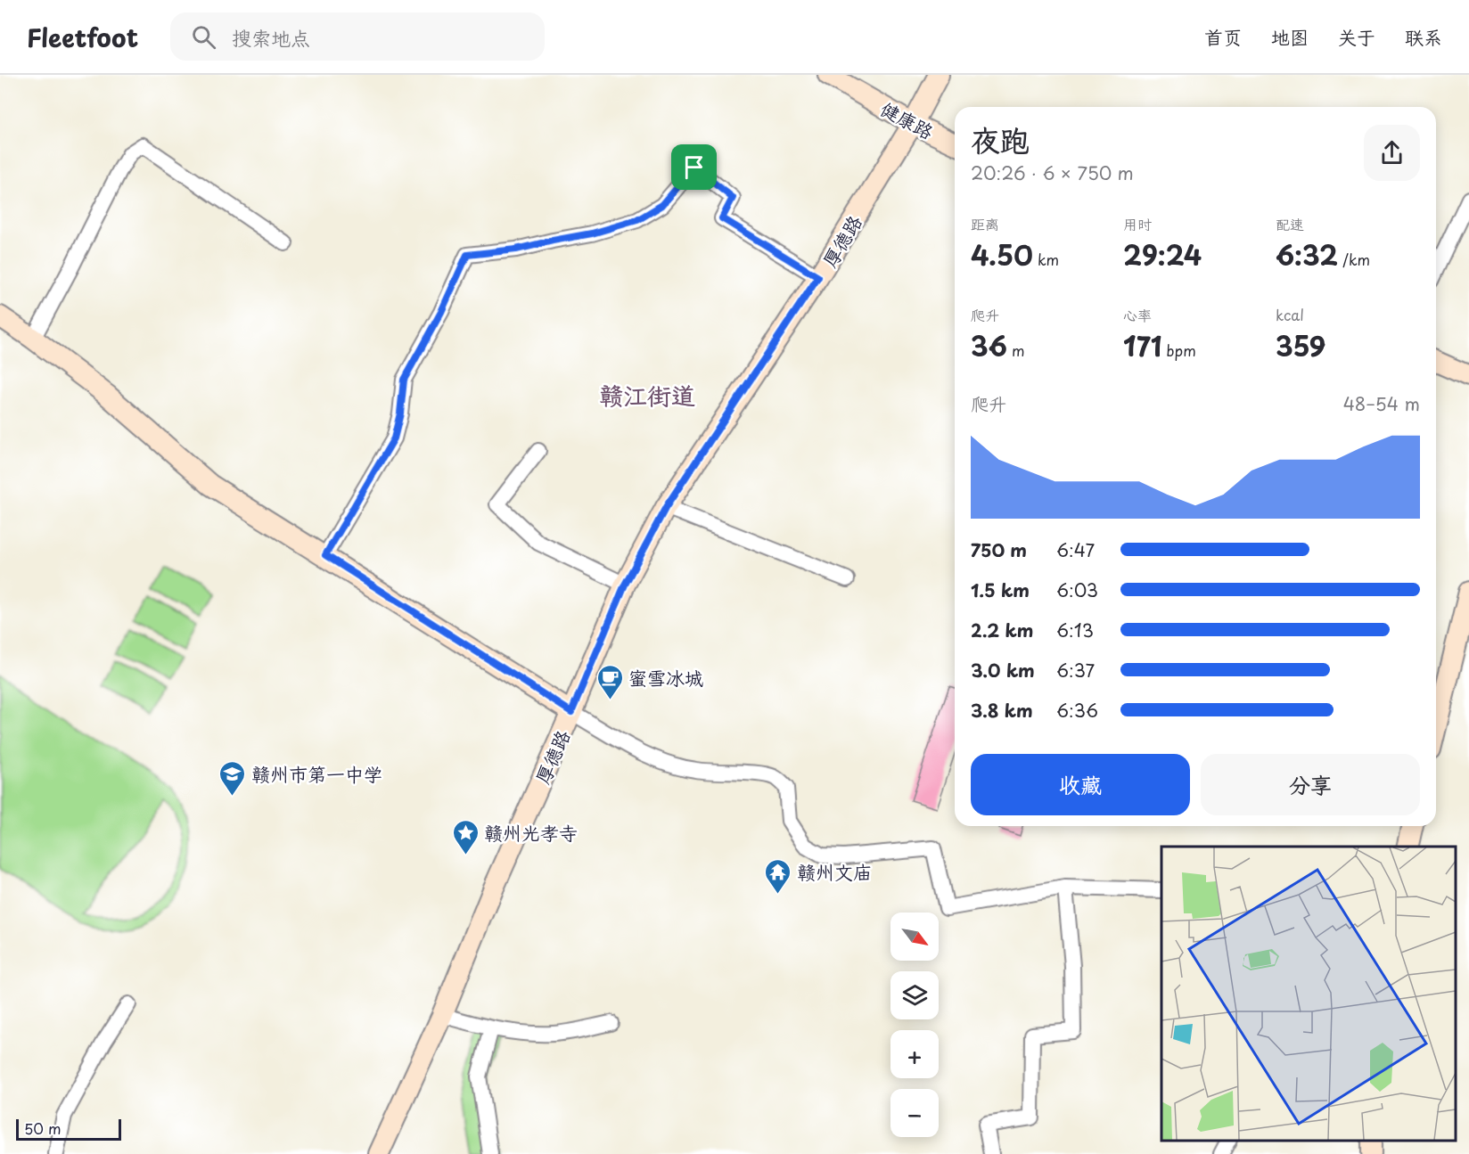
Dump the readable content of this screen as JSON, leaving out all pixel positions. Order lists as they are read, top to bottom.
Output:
{
  "streets": {
    "street": ["健康路", "厚德路"]
  },
  "crossings": [
    ["健康路", "厚德路"]
  ],
  "districts": ["赣江街道"],
  "places": {
    "cafe": ["蜜雪冰城"],
    "school or university": ["赣州市第一中学"],
    "place": ["赣州光孝寺"],
    "temple": ["赣州文庙"]
  },
  "scale_bar": "50 m",
  "north": "bottom right",
  "page": {
    "header": "Fleetfoot",
    "search": "搜索地点",
    "nav": [
      "首页",
      "地图",
      "关于",
      "联系"
    ],
    "heading": ["夜跑", "20:26 · 6 × 750 m"],
    "stats": [
      ["距离", "4.50 km"],
      ["用时", "29:24"],
      ["配速", "6:32 /km"],
      ["爬升", "36 m"],
      ["心率", "171 bpm"],
      ["kcal", "359"]
    ],
    "chart": ["爬升", "48–54 m"],
    "list": [
      {
        "name": "750 m",
        "note": "6:47"
      },
      {
        "name": "1.5 km",
        "note": "6:03"
      },
      {
        "name": "2.2 km",
        "note": "6:13"
      },
      {
        "name": "3.0 km",
        "note": "6:37"
      },
      {
        "name": "3.8 km",
        "note": "6:36"
      }
    ],
    "buttons": ["收藏", "分享"],
    "map_buttons": ["+", "−"],
    "scale": "50 m"
  }
}
